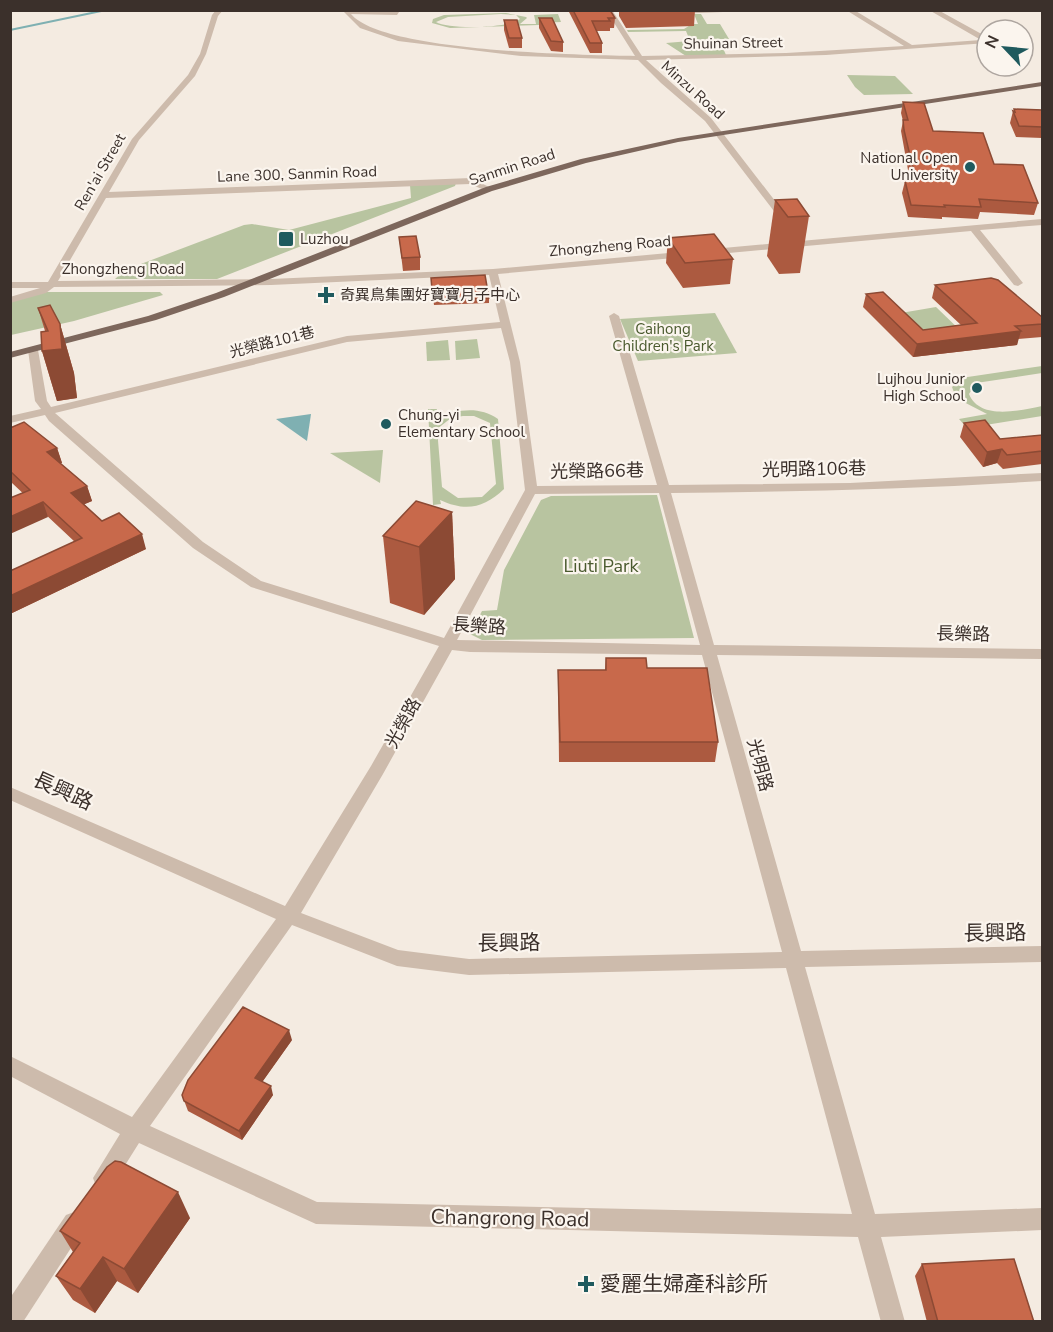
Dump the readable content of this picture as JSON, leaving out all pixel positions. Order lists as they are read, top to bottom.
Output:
{
  "streets": {
    "main road": ["Sanmin Road"],
    "street": [
      "Shuinan Street",
      "Minzu Road",
      "Ren'ai Street",
      "Lane 300, Sanmin Road",
      "Zhongzheng Road",
      "光榮路101巷",
      "光明路106巷",
      "光榮路66巷",
      "長樂路",
      "光榮路",
      "光明路",
      "長興路",
      "Changrong Road"
    ]
  },
  "crossings": [
    ["Shuinan Street", "Minzu Road"],
    ["Minzu Road", "Sanmin Road"],
    ["Minzu Road", "Zhongzheng Road"],
    ["Sanmin Road", "Lane 300, Sanmin Road"],
    ["Sanmin Road", "Zhongzheng Road"],
    ["Sanmin Road", "長樂路"],
    ["Ren'ai Street", "Lane 300, Sanmin Road"],
    ["Ren'ai Street", "Zhongzheng Road"],
    ["光榮路101巷", "長樂路"],
    ["光明路106巷", "光榮路66巷"],
    ["光明路106巷", "光明路"],
    ["光榮路66巷", "光榮路"],
    ["光榮路66巷", "光明路"],
    ["長樂路", "光榮路"],
    ["長樂路", "光明路"],
    ["光榮路", "長興路"],
    ["光榮路", "Changrong Road"],
    ["光明路", "長興路"],
    ["光明路", "Changrong Road"]
  ],
  "parks": ["Caihong Children's Park", "Liuti Park"],
  "places": {
    "other": ["National Open University", "Lujhou Junior High School", "Chung-yi Elementary School"],
    "transit": ["Luzhou"],
    "health": ["奇異鳥集團好寶寶月子中心", "愛麗生婦產科診所"]
  },
  "north": "top left"
}
